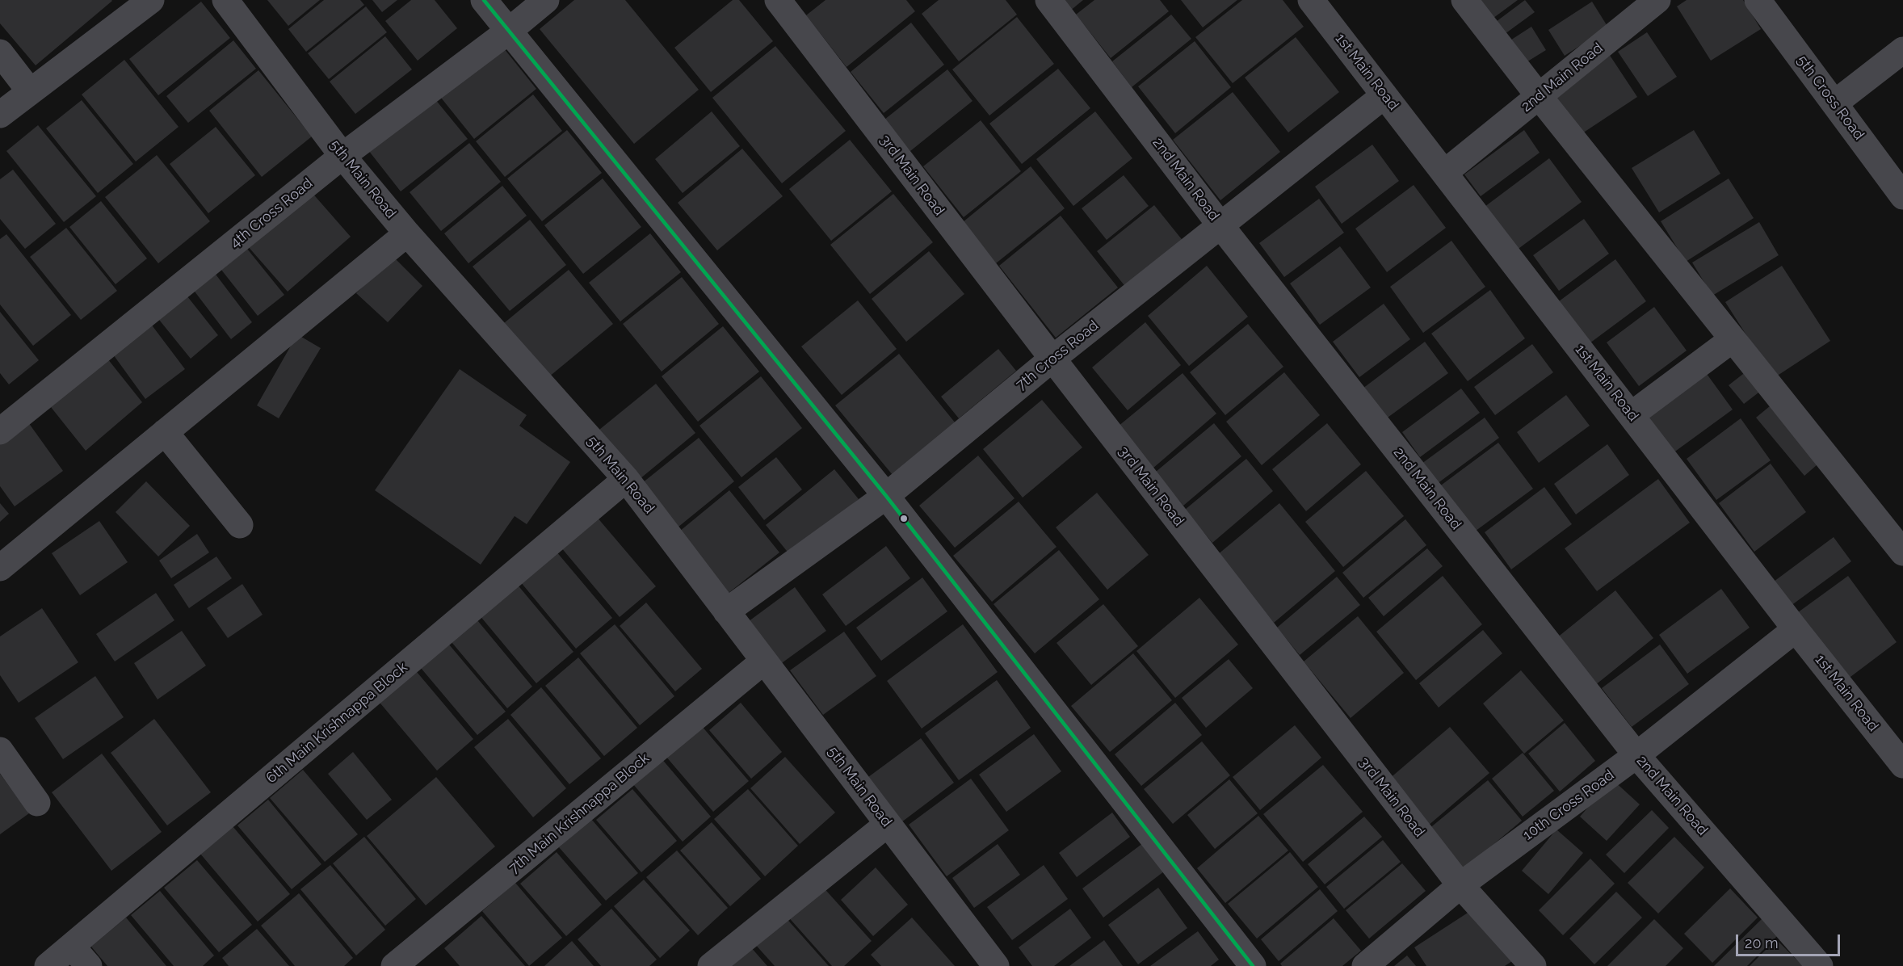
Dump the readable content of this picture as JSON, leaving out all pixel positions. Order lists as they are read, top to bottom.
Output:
{
  "streets": {
    "street": [
      "1st Main Road",
      "2nd Main Road",
      "5th Cross Road",
      "3rd Main Road",
      "5th Main Road",
      "4th Cross Road",
      "7th Cross Road",
      "6th Main Krishnappa Block",
      "10th Cross Road",
      "7th Main Krishnappa Block"
    ]
  },
  "crossings": [
    ["1st Main Road", "2nd Main Road"],
    ["1st Main Road", "7th Cross Road"],
    ["1st Main Road", "10th Cross Road"],
    ["2nd Main Road", "7th Cross Road"],
    ["2nd Main Road", "10th Cross Road"],
    ["3rd Main Road", "7th Cross Road"],
    ["3rd Main Road", "10th Cross Road"],
    ["5th Main Road", "4th Cross Road"],
    ["5th Main Road", "7th Cross Road"],
    ["5th Main Road", "6th Main Krishnappa Block"],
    ["5th Main Road", "7th Main Krishnappa Block"]
  ],
  "scale_bar": "20 m"
}
